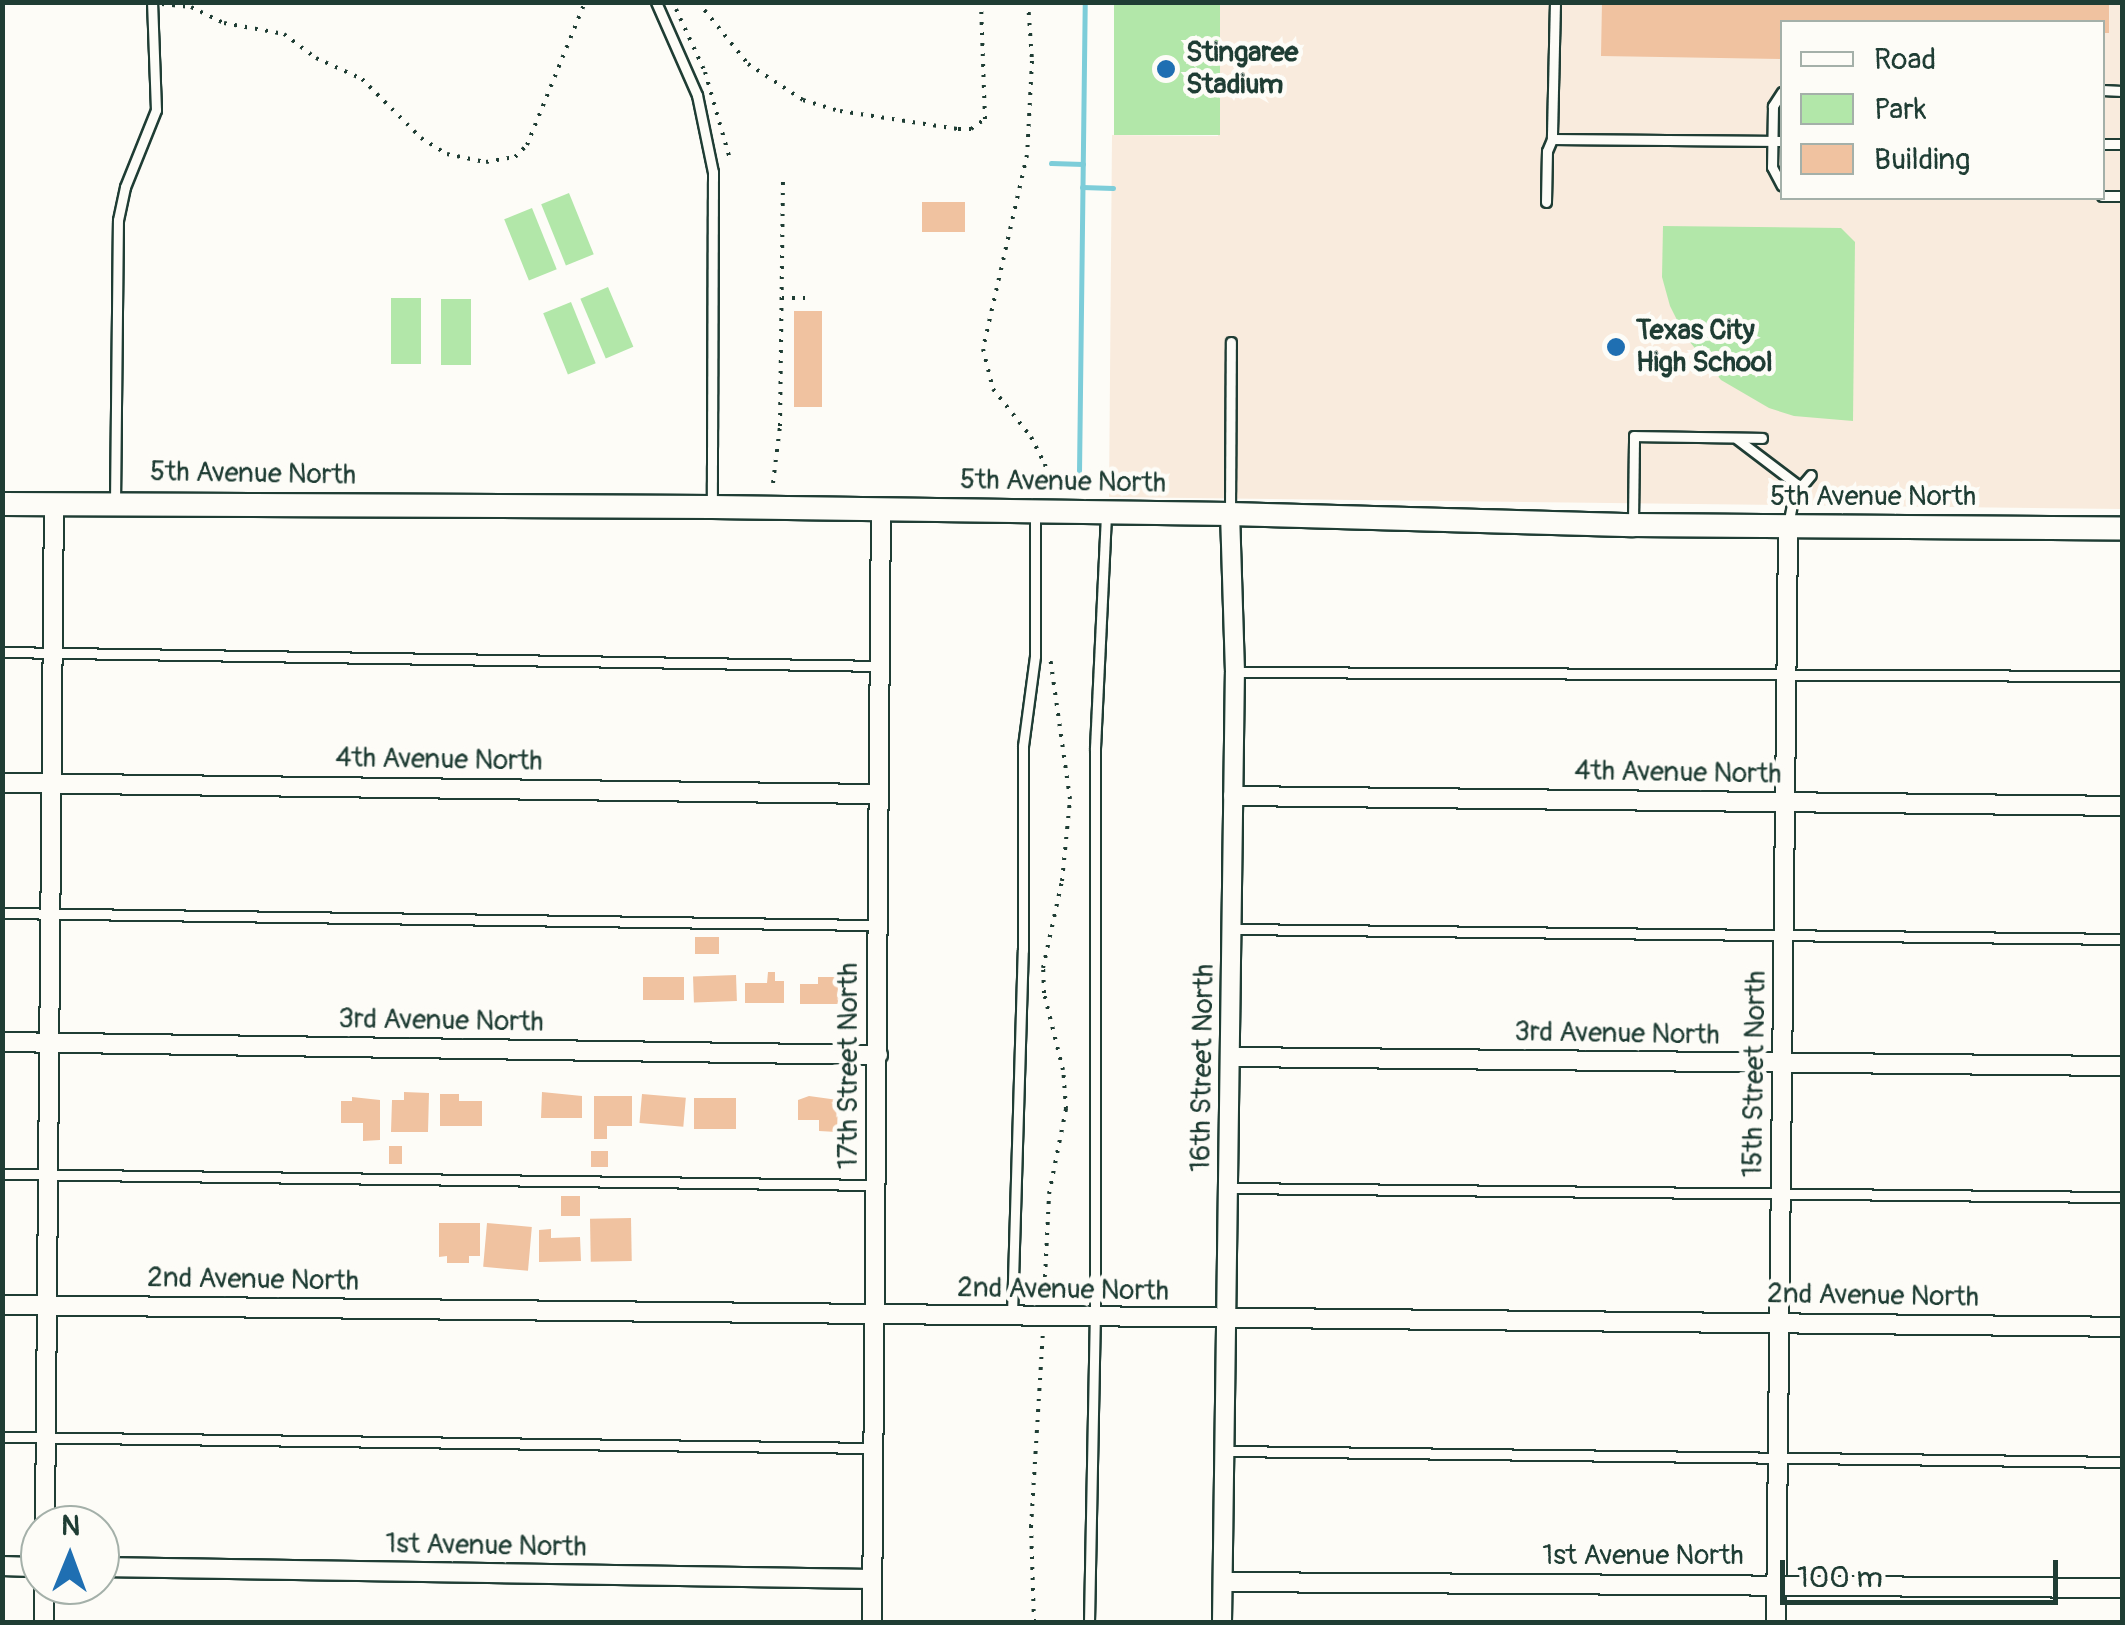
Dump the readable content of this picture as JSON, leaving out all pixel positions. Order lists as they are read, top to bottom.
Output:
{
  "streets": {
    "street": [
      "5th Avenue North",
      "4th Avenue North",
      "3rd Avenue North",
      "17th Street North",
      "16th Street North",
      "15th Street North",
      "2nd Avenue North",
      "1st Avenue North"
    ]
  },
  "crossings": [
    ["5th Avenue North", "17th Street North"],
    ["5th Avenue North", "16th Street North"],
    ["5th Avenue North", "15th Street North"],
    ["4th Avenue North", "17th Street North"],
    ["4th Avenue North", "16th Street North"],
    ["4th Avenue North", "15th Street North"],
    ["3rd Avenue North", "17th Street North"],
    ["3rd Avenue North", "16th Street North"],
    ["3rd Avenue North", "15th Street North"],
    ["17th Street North", "2nd Avenue North"],
    ["17th Street North", "1st Avenue North"],
    ["16th Street North", "2nd Avenue North"],
    ["16th Street North", "1st Avenue North"],
    ["15th Street North", "2nd Avenue North"],
    ["15th Street North", "1st Avenue North"]
  ],
  "places": ["Stingaree Stadium", "Texas City High School"],
  "legend": ["Road", "Park", "Building"],
  "scale_bar": "100 m",
  "north": "top"
}
